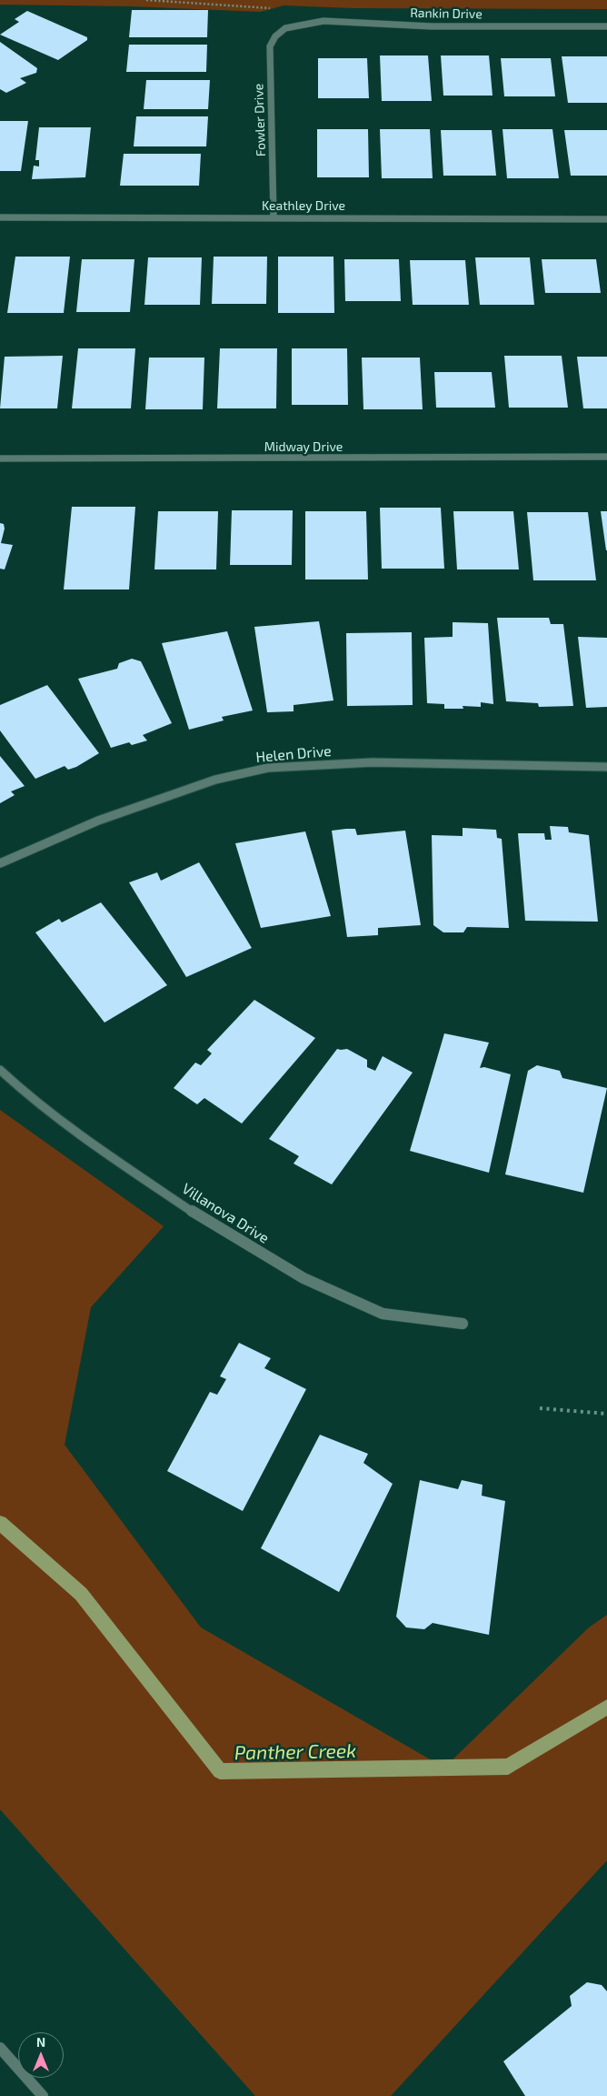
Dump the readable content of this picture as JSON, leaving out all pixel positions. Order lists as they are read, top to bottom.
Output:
{
  "streets": {
    "street": [
      "Rankin Drive",
      "Fowler Drive",
      "Keathley Drive",
      "Midway Drive",
      "Helen Drive",
      "Villanova Drive"
    ]
  },
  "crossings": [
    ["Rankin Drive", "Fowler Drive"],
    ["Fowler Drive", "Keathley Drive"]
  ],
  "water": ["Panther Creek"],
  "north": "top"
}
